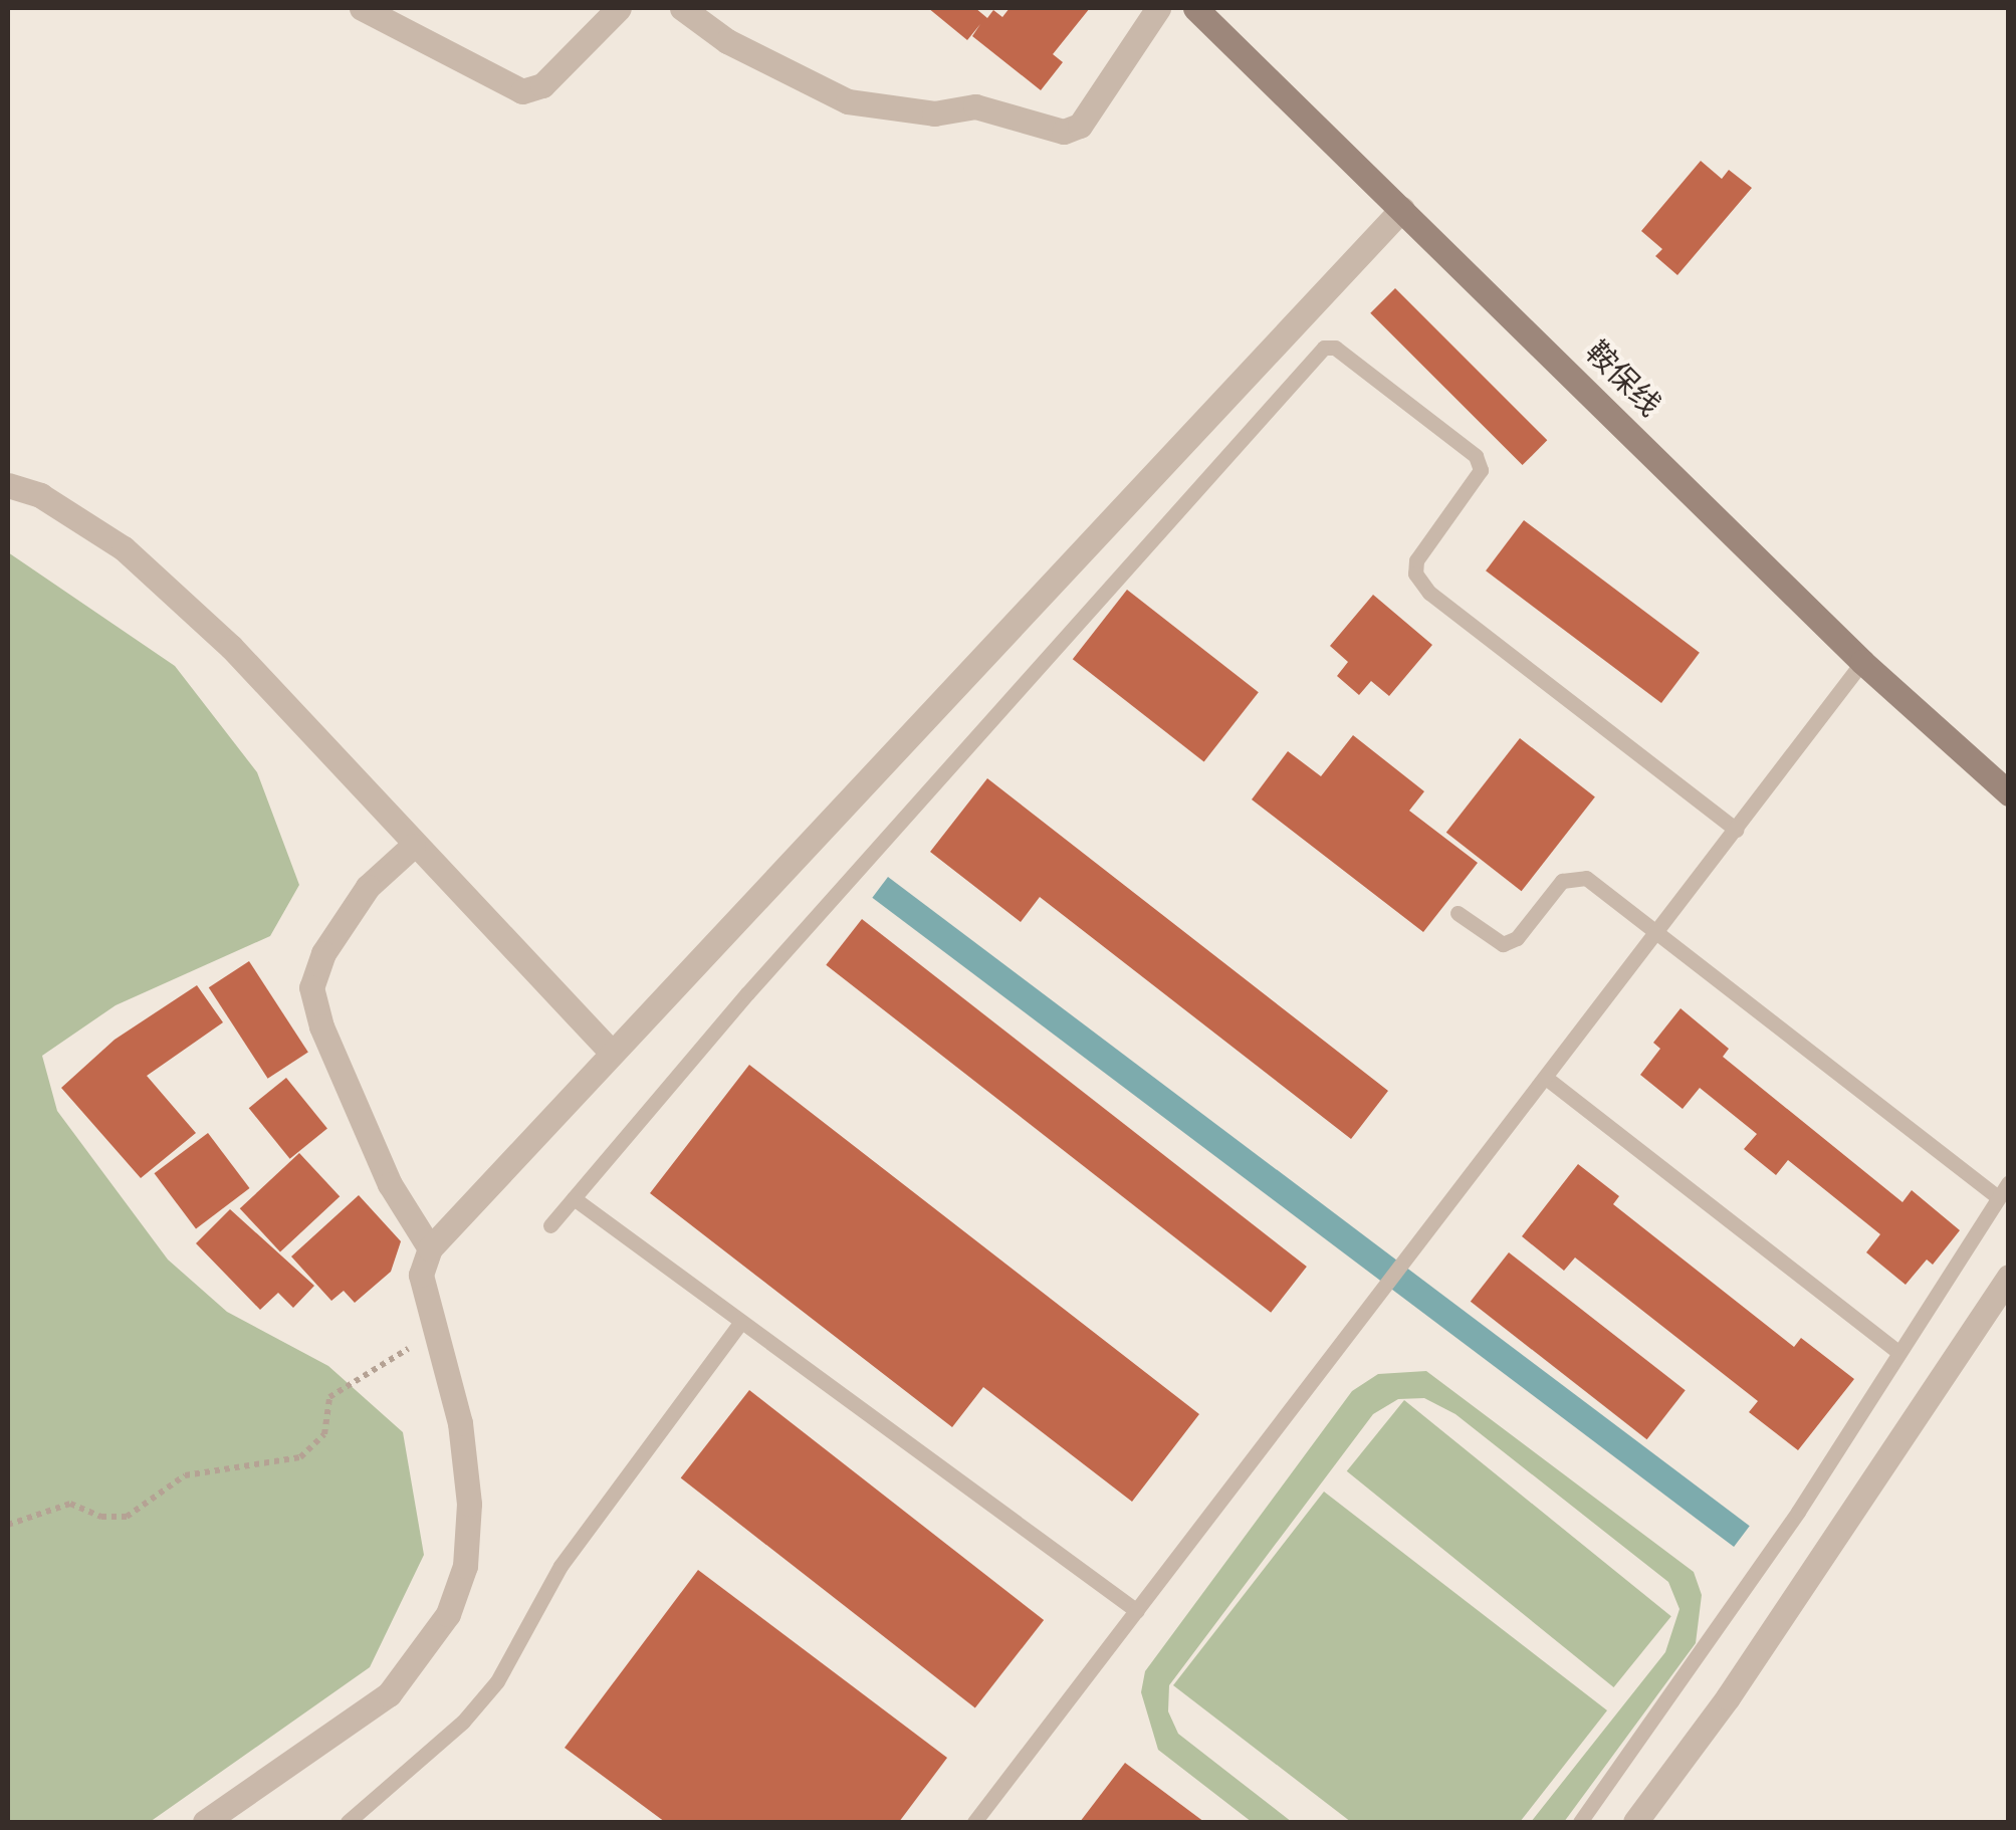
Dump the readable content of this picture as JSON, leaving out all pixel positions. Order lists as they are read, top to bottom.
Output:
{
  "streets": {
    "main road": ["鞍保线"]
  }
}
